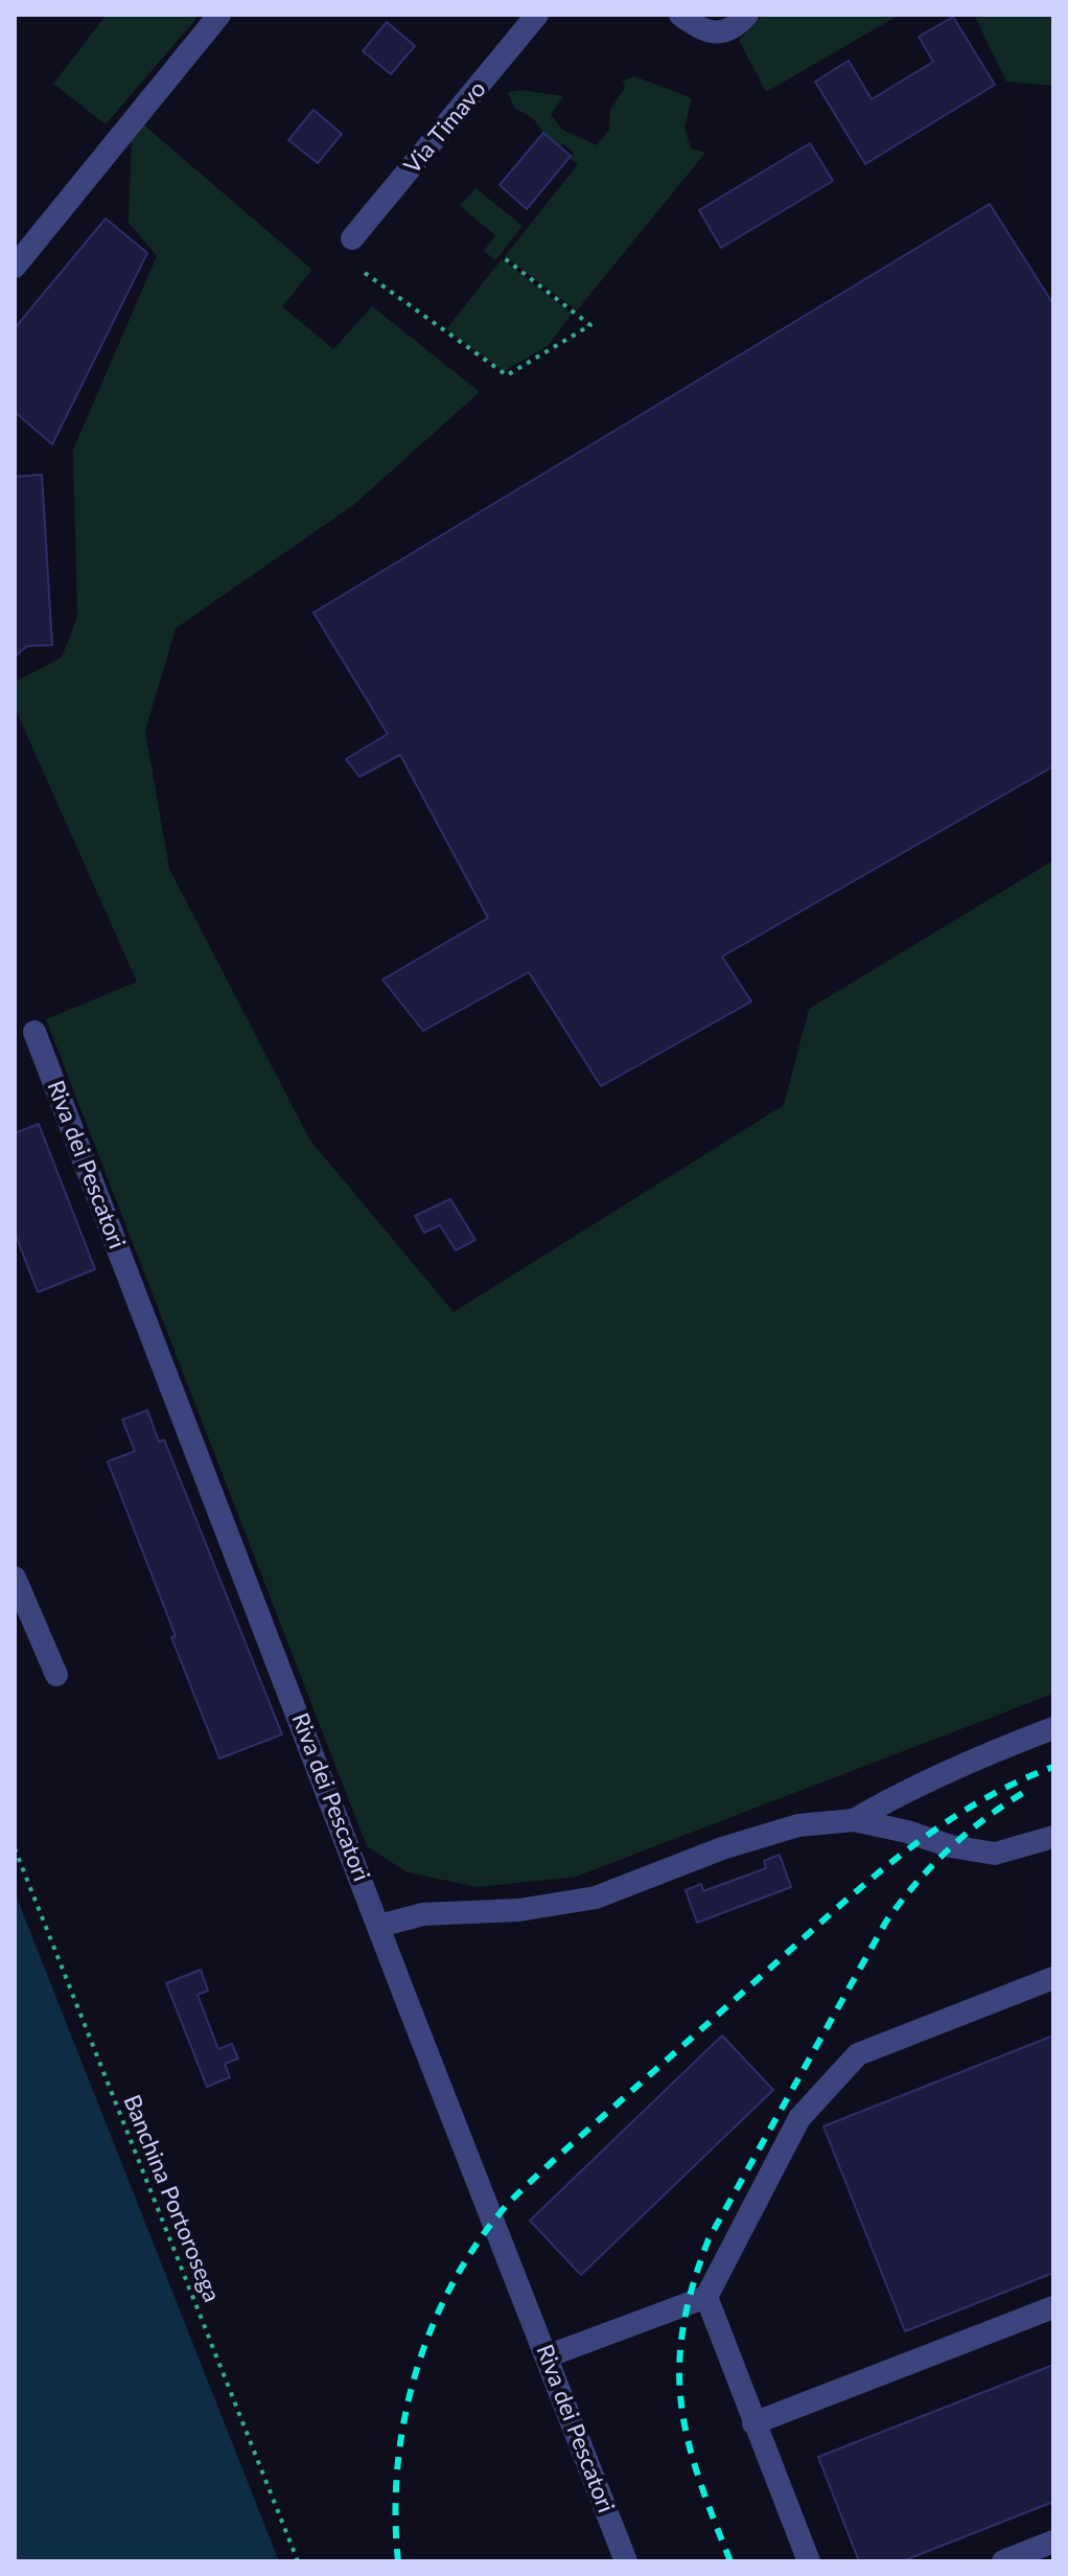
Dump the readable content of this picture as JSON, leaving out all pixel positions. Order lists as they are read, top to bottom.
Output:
{
  "streets": {
    "street": ["Via Timavo", "Riva dei Pescatori"],
    "path": ["Banchina Portorosega"]
  }
}
